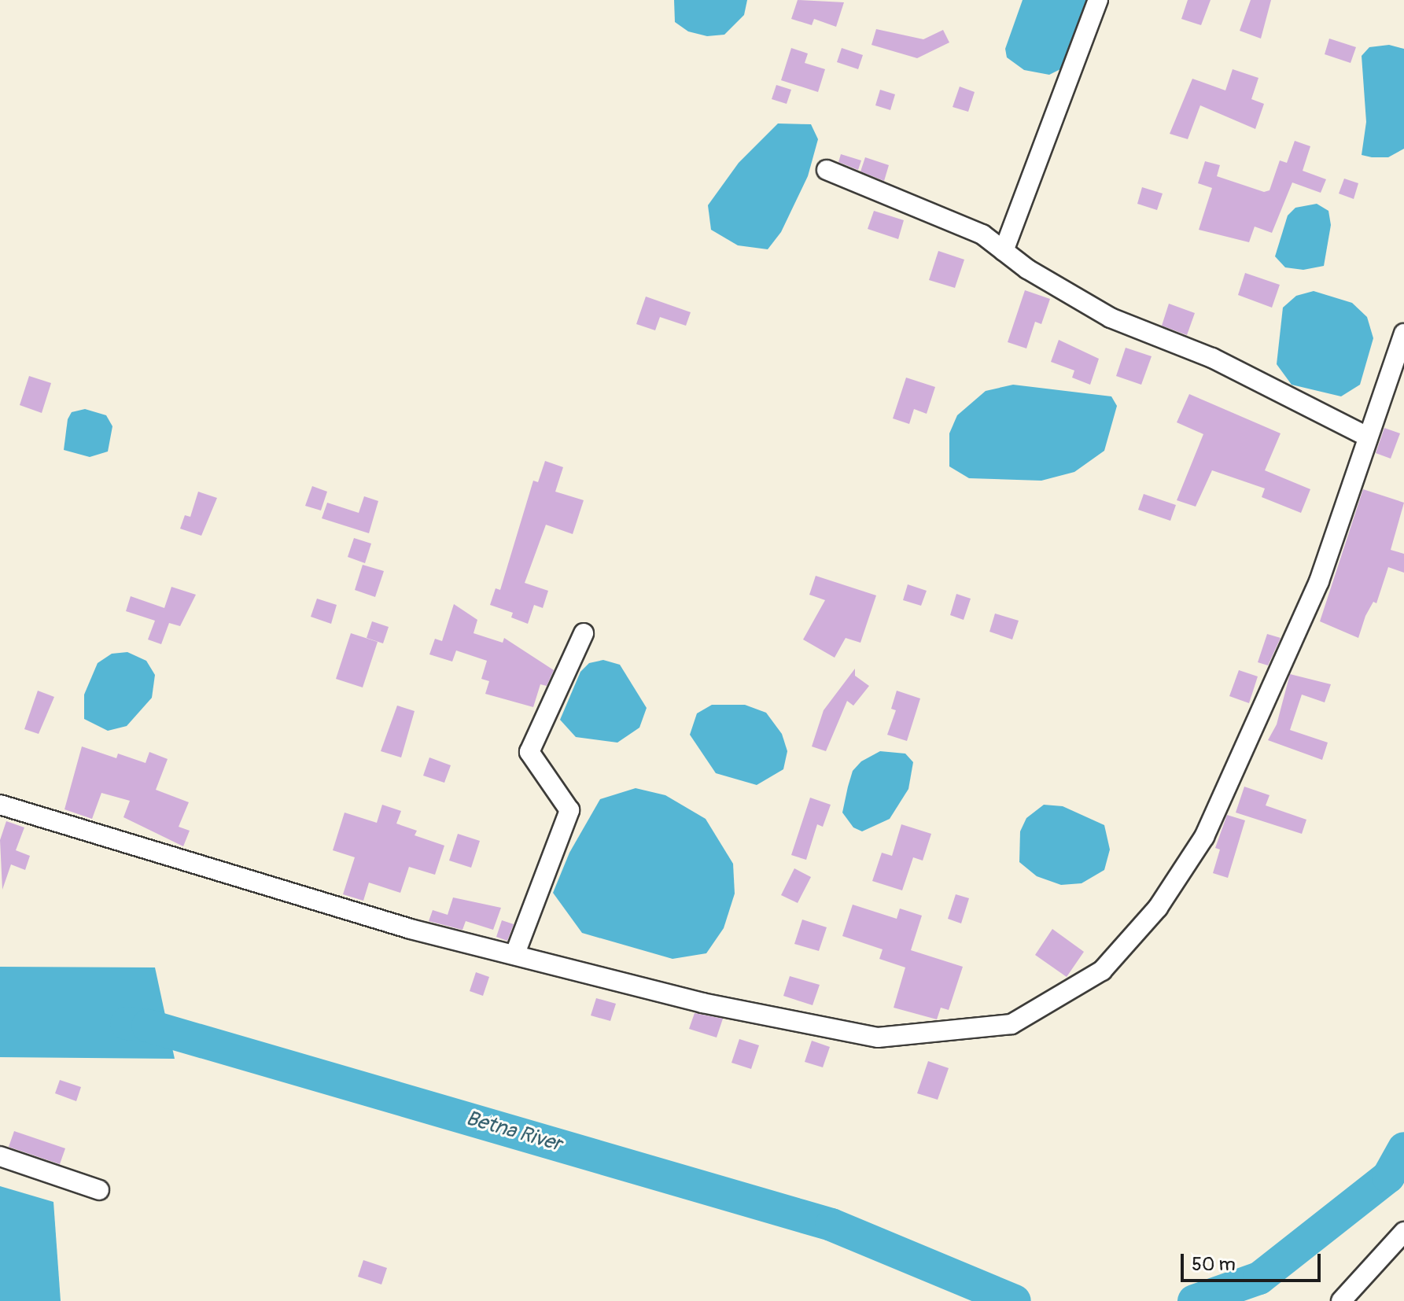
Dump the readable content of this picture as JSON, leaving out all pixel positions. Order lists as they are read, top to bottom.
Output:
{
  "water": ["Betna River"],
  "scale_bar": "50 m"
}
